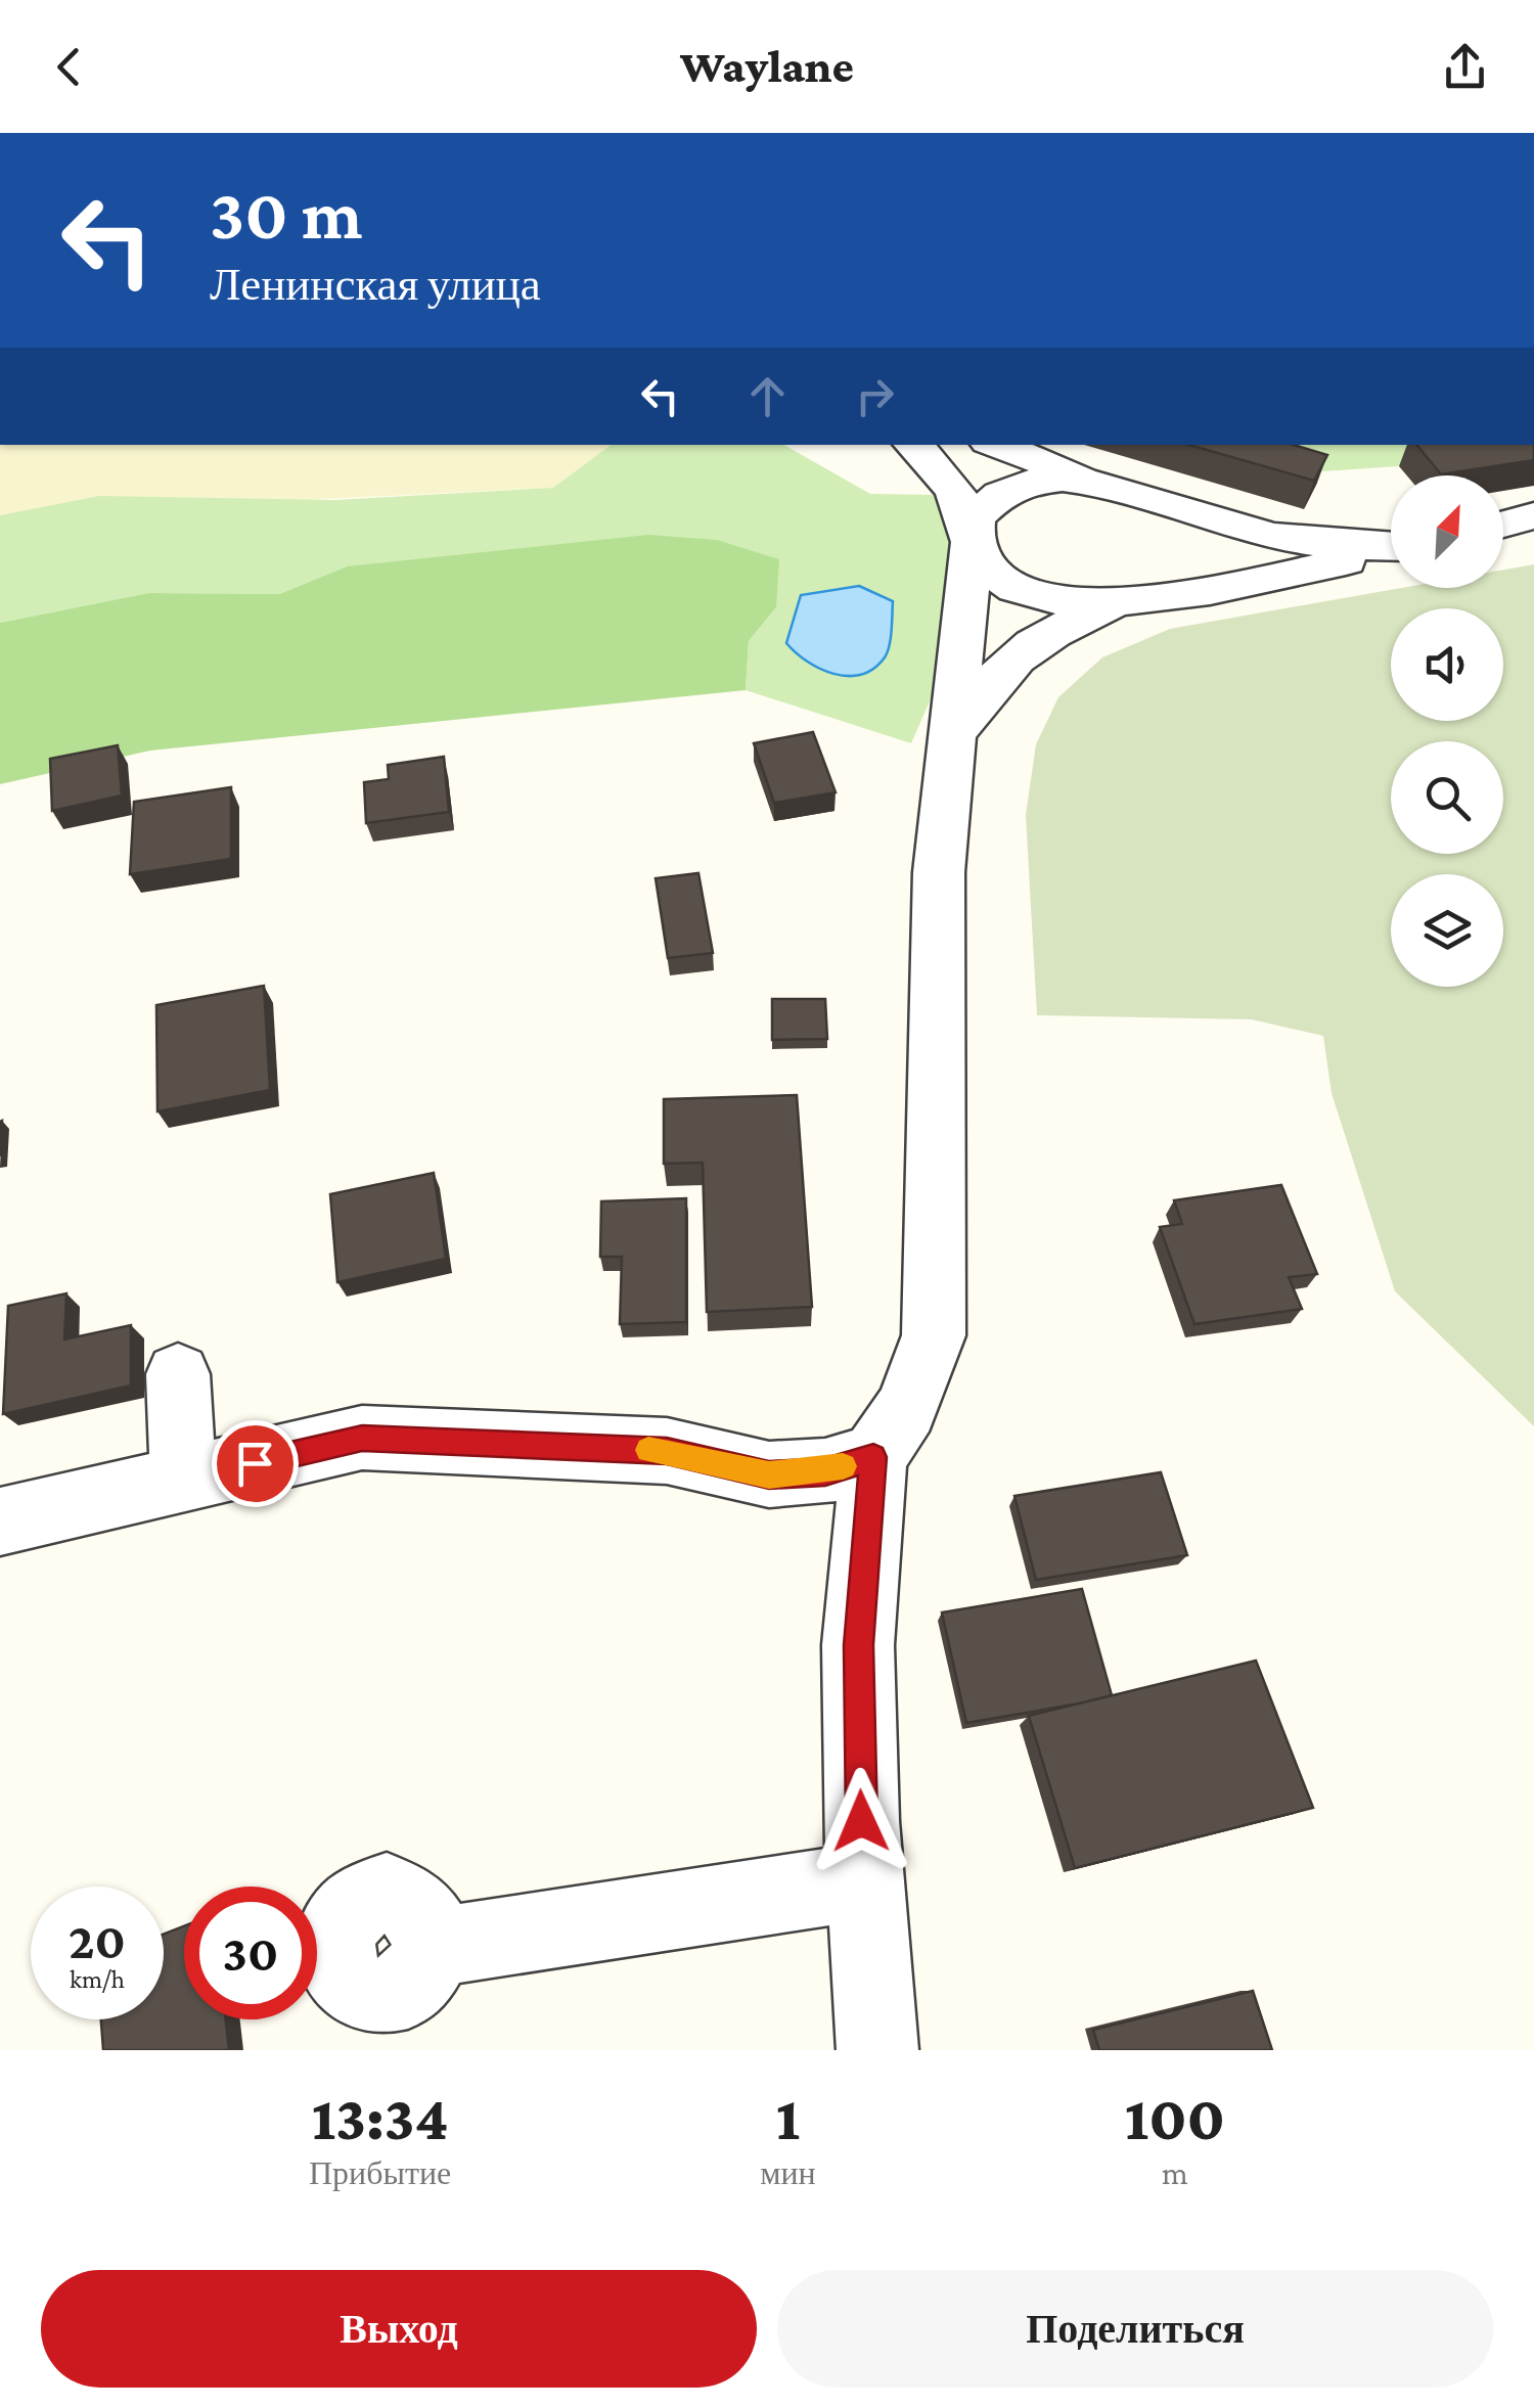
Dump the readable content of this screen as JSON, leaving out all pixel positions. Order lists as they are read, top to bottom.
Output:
{
  "north": "top right",
  "page": {
    "header": "Waylane",
    "turn": ["30 m", "Ленинская улица"],
    "speed": "20 km/h",
    "limit": "30",
    "eta": [
      "13:34",
      "Прибытие",
      "1",
      "мин",
      "100",
      "m"
    ],
    "buttons": ["Выход", "Поделиться"]
  }
}
